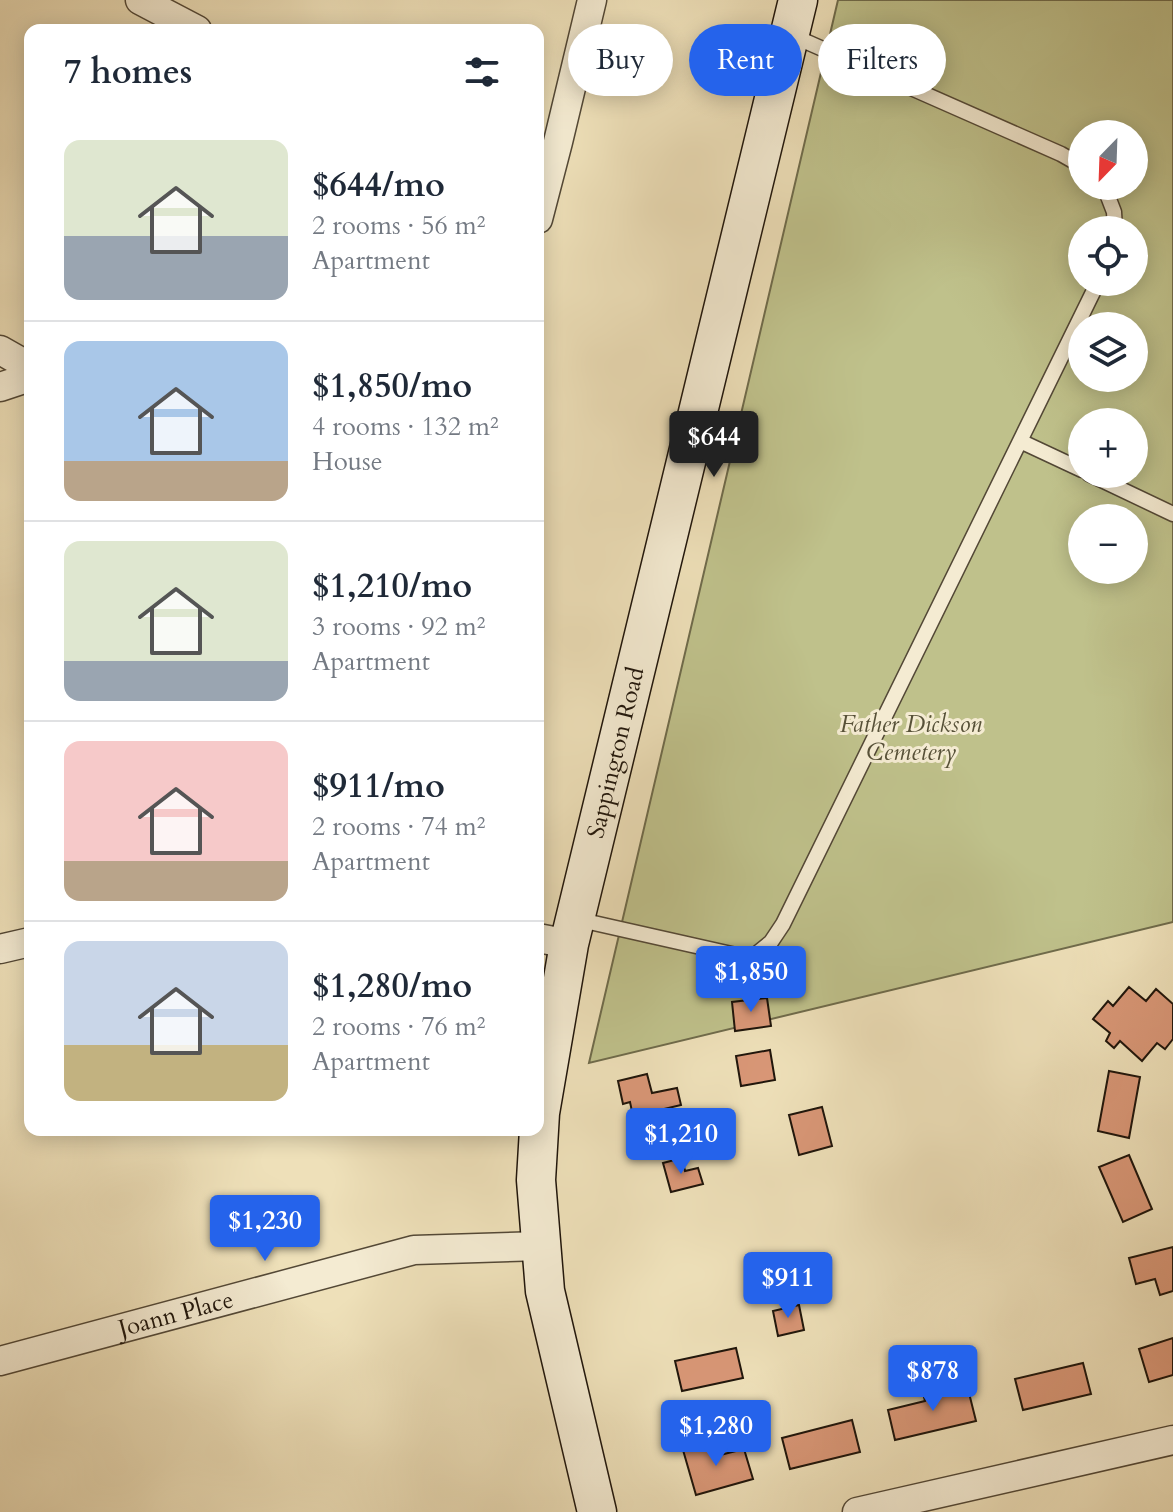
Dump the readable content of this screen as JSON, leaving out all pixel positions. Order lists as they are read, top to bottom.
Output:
{
  "streets": {
    "main road": ["Sappington Road"],
    "street": ["Joann Place"]
  },
  "crossings": [
    ["Sappington Road", "Joann Place"]
  ],
  "parks": ["Father Dickson Cemetery"],
  "north": "bottom left",
  "page": {
    "chip": ["Buy", "Rent", "Filters"],
    "heading": "7 homes",
    "map_buttons": ["+", "−"],
    "list": [
      {
        "name": "$644/mo",
        "note": "2 rooms · 56 m² · Apartment"
      },
      {
        "name": "$1,850/mo",
        "note": "4 rooms · 132 m² · House"
      },
      {
        "name": "$1,210/mo",
        "note": "3 rooms · 92 m² · Apartment"
      },
      {
        "name": "$911/mo",
        "note": "2 rooms · 74 m² · Apartment"
      },
      {
        "name": "$1,280/mo",
        "note": "2 rooms · 76 m² · Apartment"
      }
    ],
    "price": [
      "$644",
      "$1,850",
      "$1,210",
      "$1,230",
      "$911",
      "$878",
      "$1,280"
    ]
  }
}
